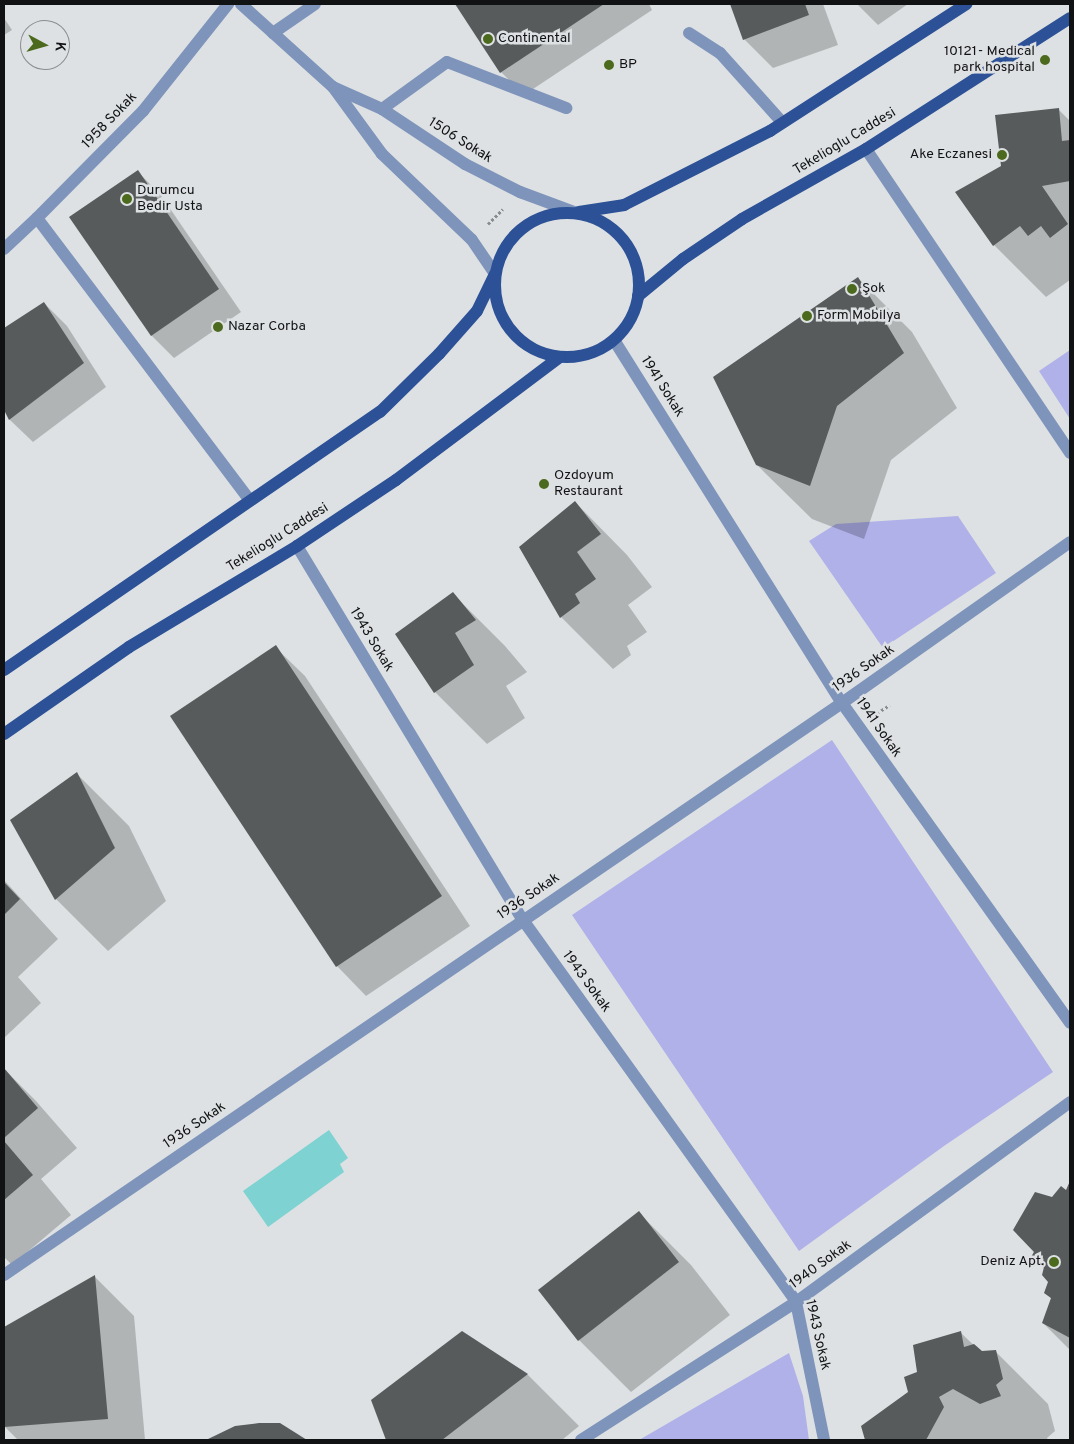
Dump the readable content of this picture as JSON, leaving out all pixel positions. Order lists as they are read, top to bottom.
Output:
{
  "streets": {
    "main road": ["Tekelioglu Caddesi"],
    "street": [
      "1958 Sokak",
      "1506 Sokak",
      "1941 Sokak",
      "1943 Sokak",
      "1936 Sokak",
      "1940 Sokak"
    ]
  },
  "crossings": [
    ["1506 Sokak", "Tekelioglu Caddesi"],
    ["1506 Sokak", "1941 Sokak"],
    ["Tekelioglu Caddesi", "1941 Sokak"],
    ["Tekelioglu Caddesi", "1943 Sokak"],
    ["1941 Sokak", "1936 Sokak"],
    ["1943 Sokak", "1936 Sokak"],
    ["1943 Sokak", "1940 Sokak"]
  ],
  "places": [
    "Continental",
    "10121- Medical park hospital",
    "BP",
    "Ake Eczanesi",
    "Durumcu Bedir Usta",
    "Şok",
    "Form Mobilya",
    "Nazar Corba",
    "Ozdoyum Restaurant",
    "Deniz Apt."
  ],
  "north": "right"
}
